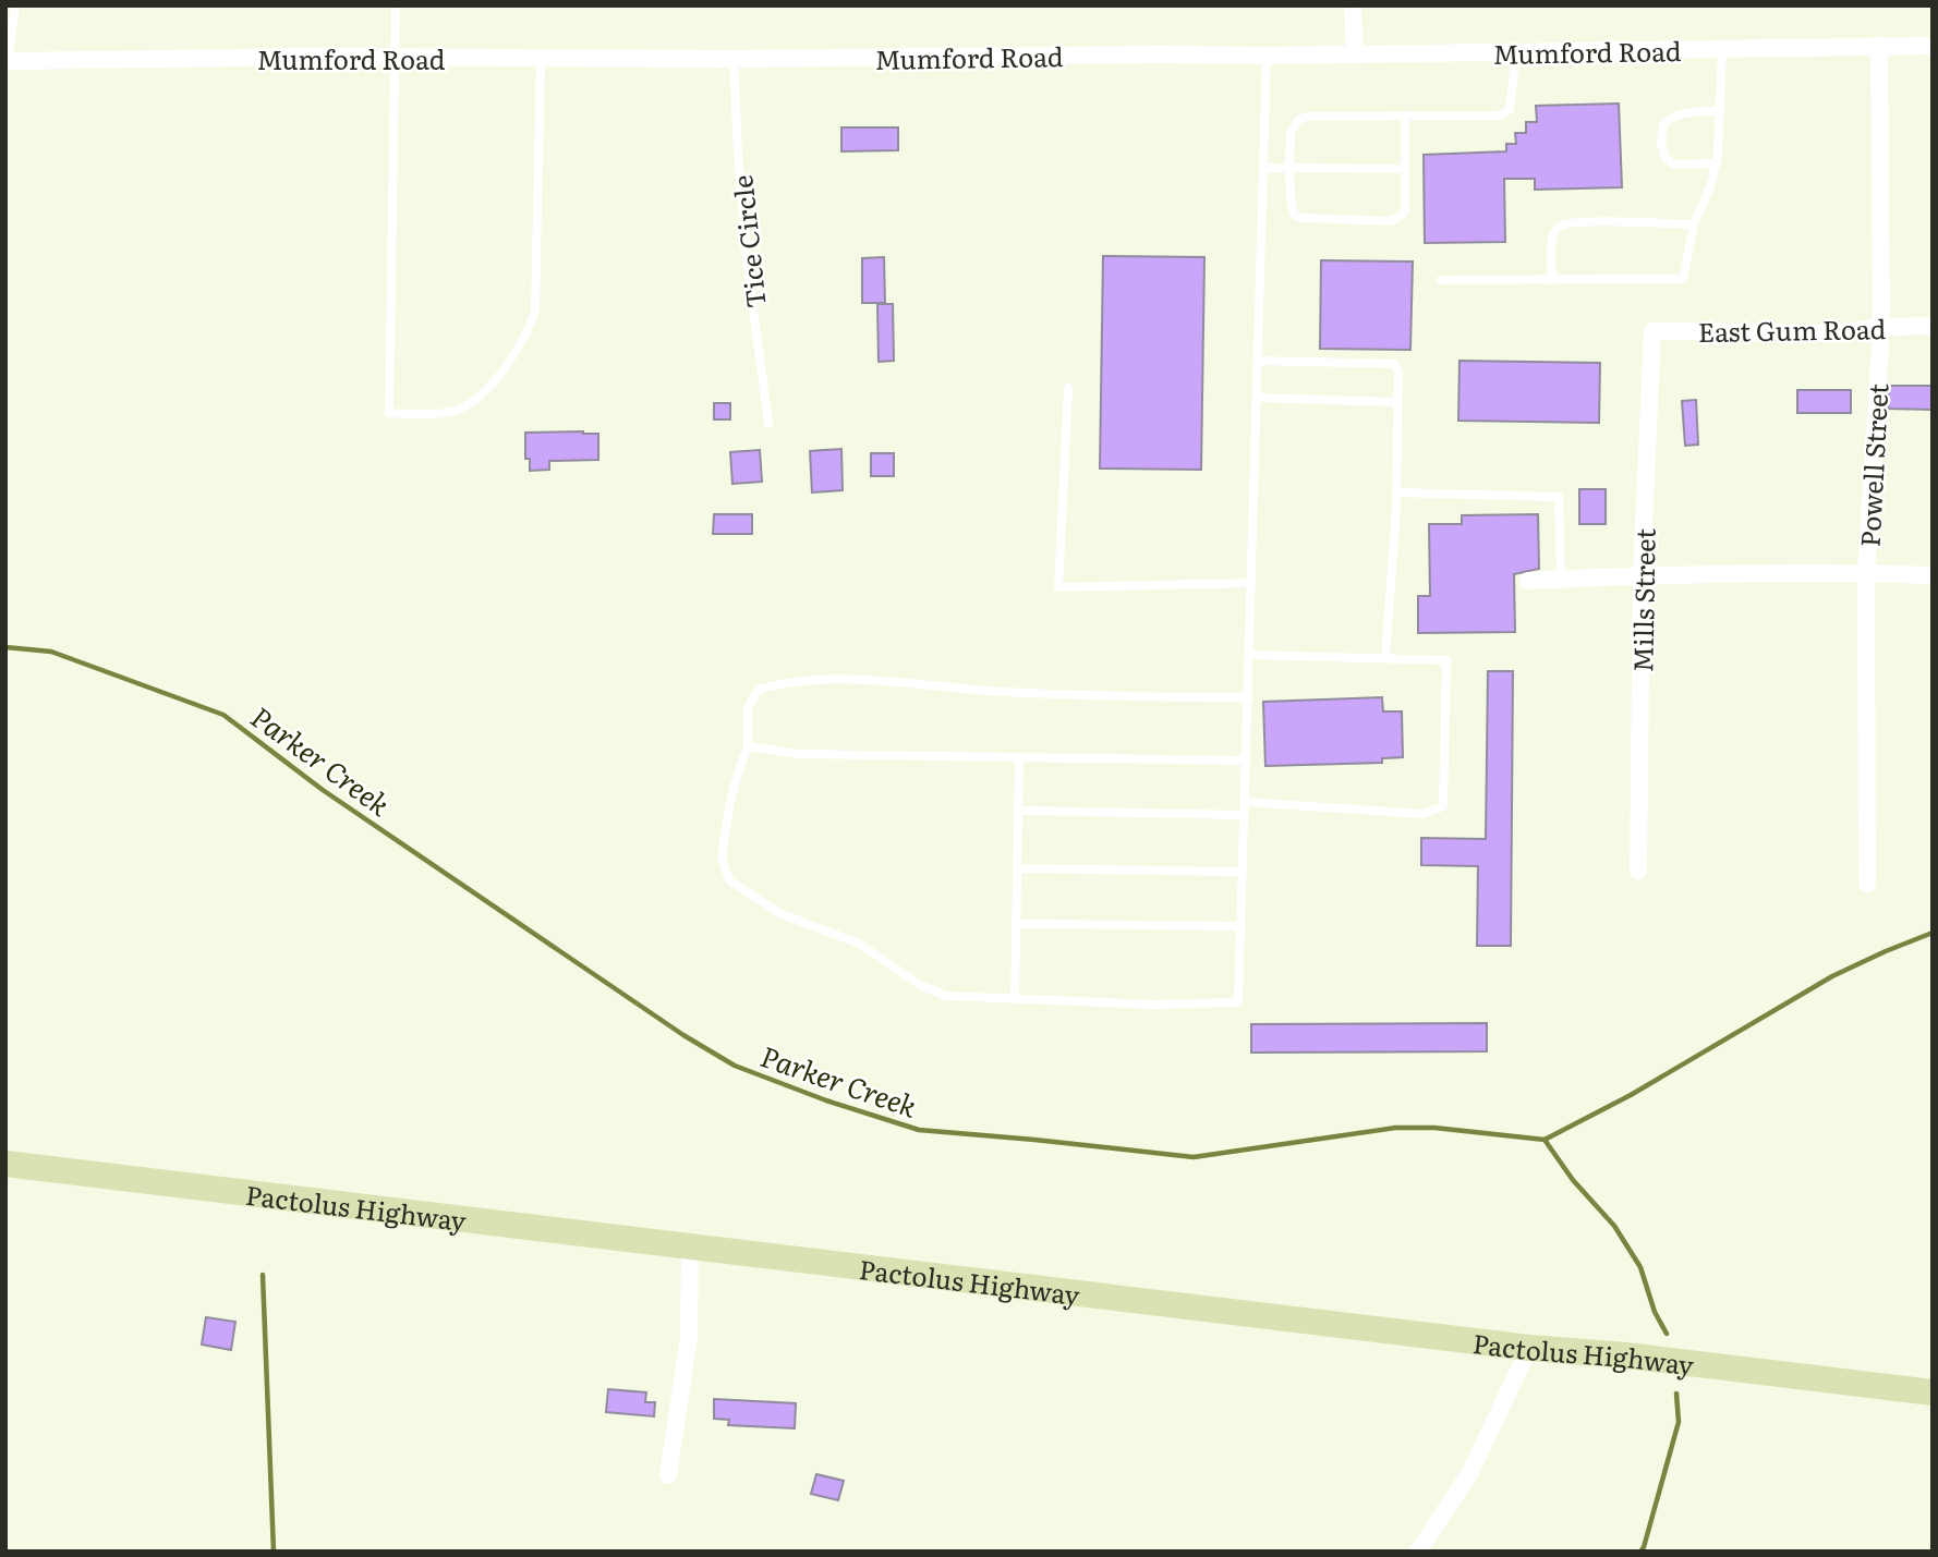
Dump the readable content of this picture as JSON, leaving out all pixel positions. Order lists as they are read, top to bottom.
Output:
{
  "streets": {
    "main road": ["Pactolus Highway"],
    "street": [
      "Mumford Road",
      "East Gum Road",
      "Powell Street",
      "Mills Street"
    ],
    "lane": ["Tice Circle"]
  },
  "crossings": [
    ["Mumford Road", "Tice Circle"],
    ["Mumford Road", "Powell Street"],
    ["East Gum Road", "Powell Street"],
    ["East Gum Road", "Mills Street"]
  ],
  "water": ["Parker Creek"]
}
